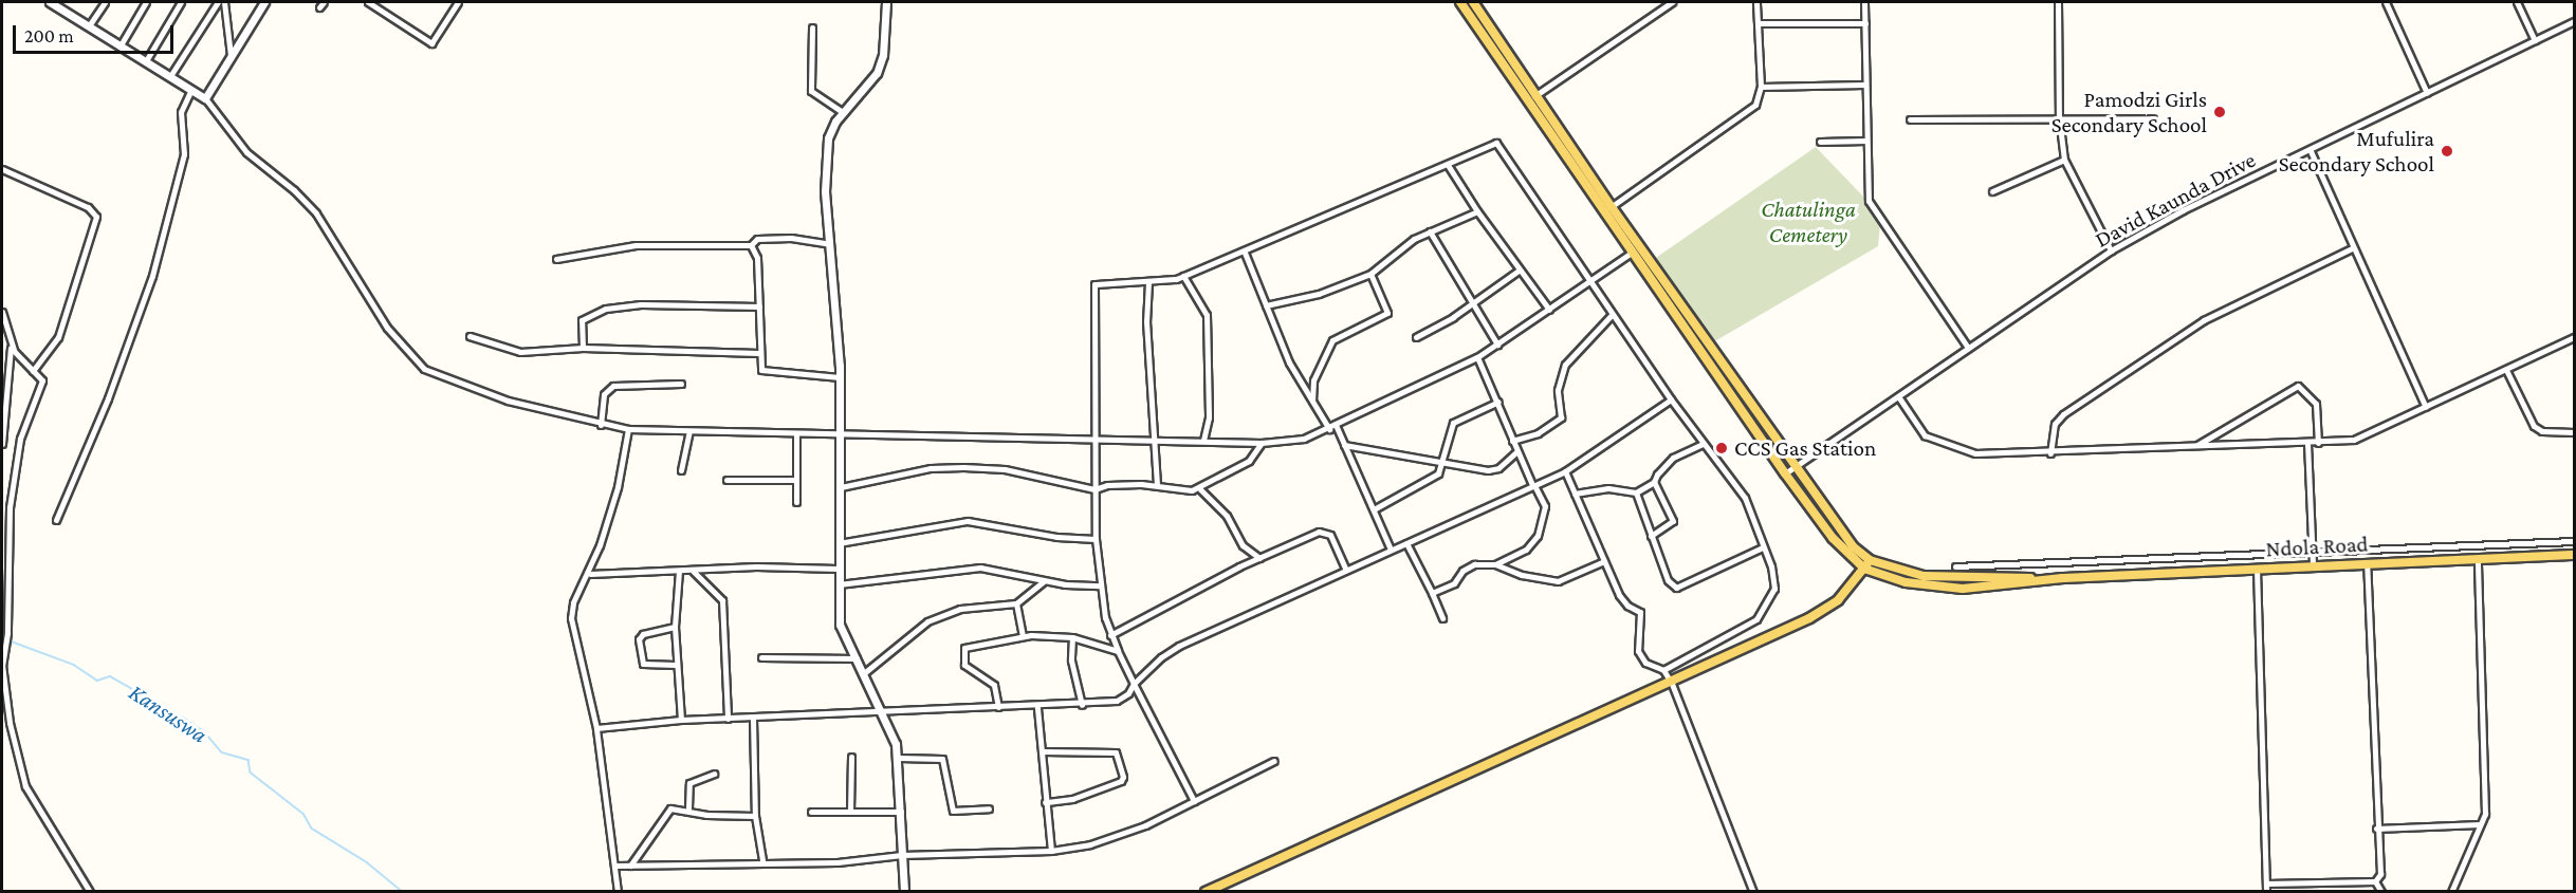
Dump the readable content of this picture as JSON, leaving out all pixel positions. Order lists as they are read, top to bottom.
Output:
{
  "streets": {
    "main road": ["Ndola Road"],
    "street": ["David Kaunda Drive"]
  },
  "water": ["Kansuswa"],
  "parks": ["Chatulinga Cemetery"],
  "places": ["Pamodzi Girls Secondary School", "Mufulira Secondary School", "CCS Gas Station"],
  "scale_bar": "200 m"
}
